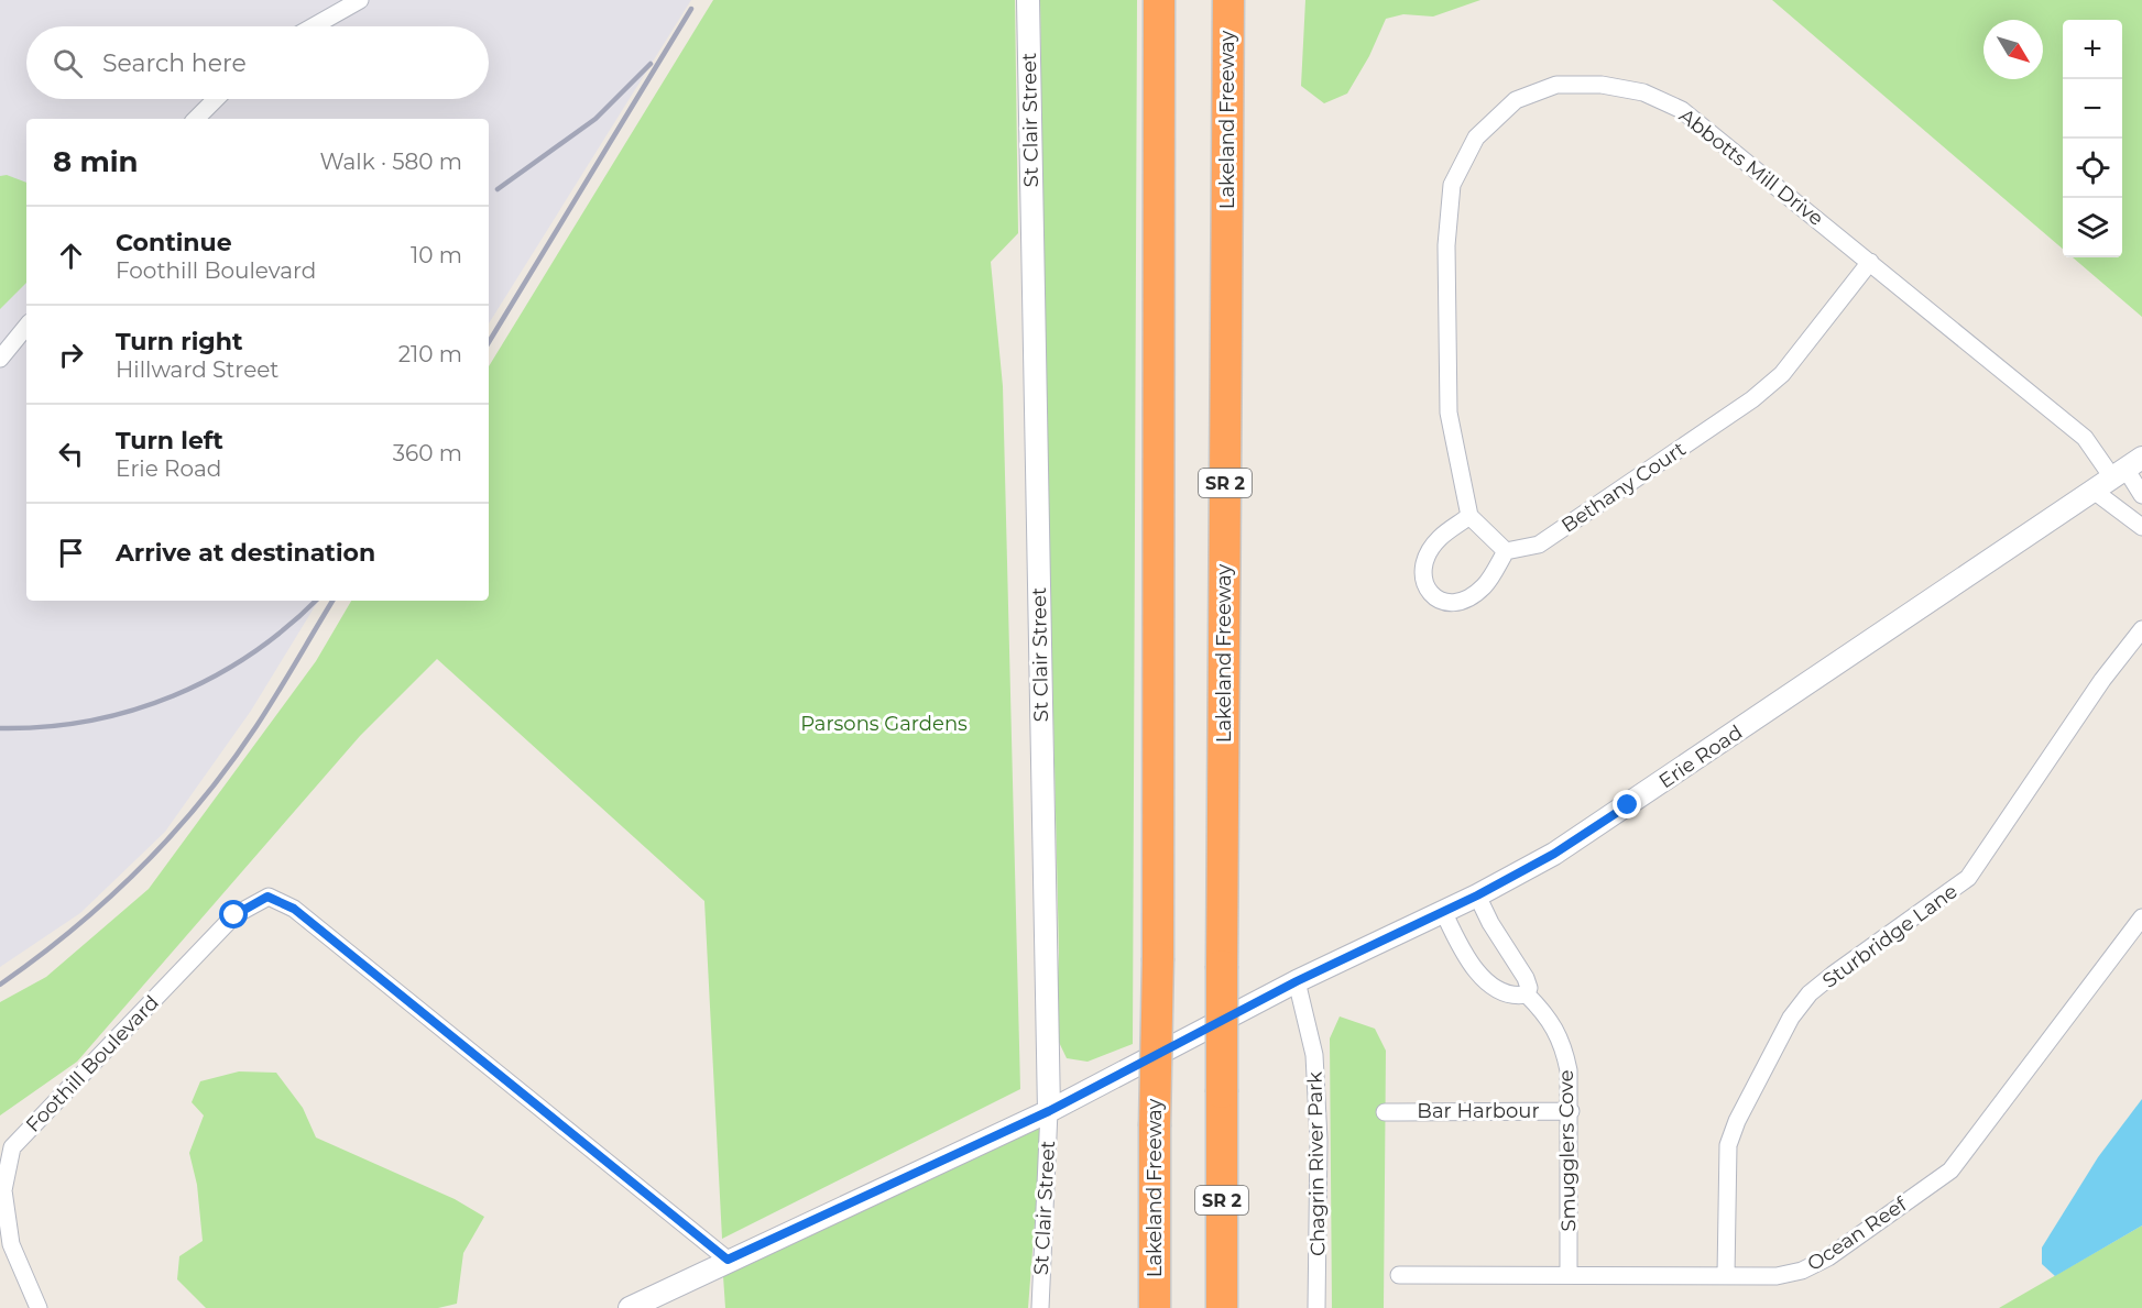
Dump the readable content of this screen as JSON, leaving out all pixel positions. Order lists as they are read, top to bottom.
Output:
{
  "streets": {
    "highway": ["Lakeland Freeway", "SR 2"],
    "street": [
      "St Clair Street",
      "Abbotts Mill Drive",
      "Bethany Court",
      "Erie Road",
      "Sturbridge Lane",
      "Foothill Boulevard",
      "Bar Harbour",
      "Smugglers Cove",
      "Chagrin River Park",
      "Ocean Reef"
    ]
  },
  "crossings": [
    ["St Clair Street", "Erie Road"],
    ["Abbotts Mill Drive", "Bethany Court"],
    ["Abbotts Mill Drive", "Erie Road"],
    ["Erie Road", "Foothill Boulevard"],
    ["Erie Road", "Smugglers Cove"],
    ["Erie Road", "Chagrin River Park"],
    ["Sturbridge Lane", "Ocean Reef"],
    ["Bar Harbour", "Smugglers Cove"],
    ["Smugglers Cove", "Ocean Reef"]
  ],
  "parks": ["Parsons Gardens"],
  "north": "bottom right",
  "page": {
    "map_buttons": ["+", "−"],
    "search": "Search here",
    "heading": ["8 min", "Walk · 580 m"],
    "list": [
      ["Continue", "Foothill Boulevard", "10 m"],
      ["Turn right", "Hillward Street", "210 m"],
      ["Turn left", "Erie Road", "360 m"],
      "Arrive at destination"
    ]
  }
}
